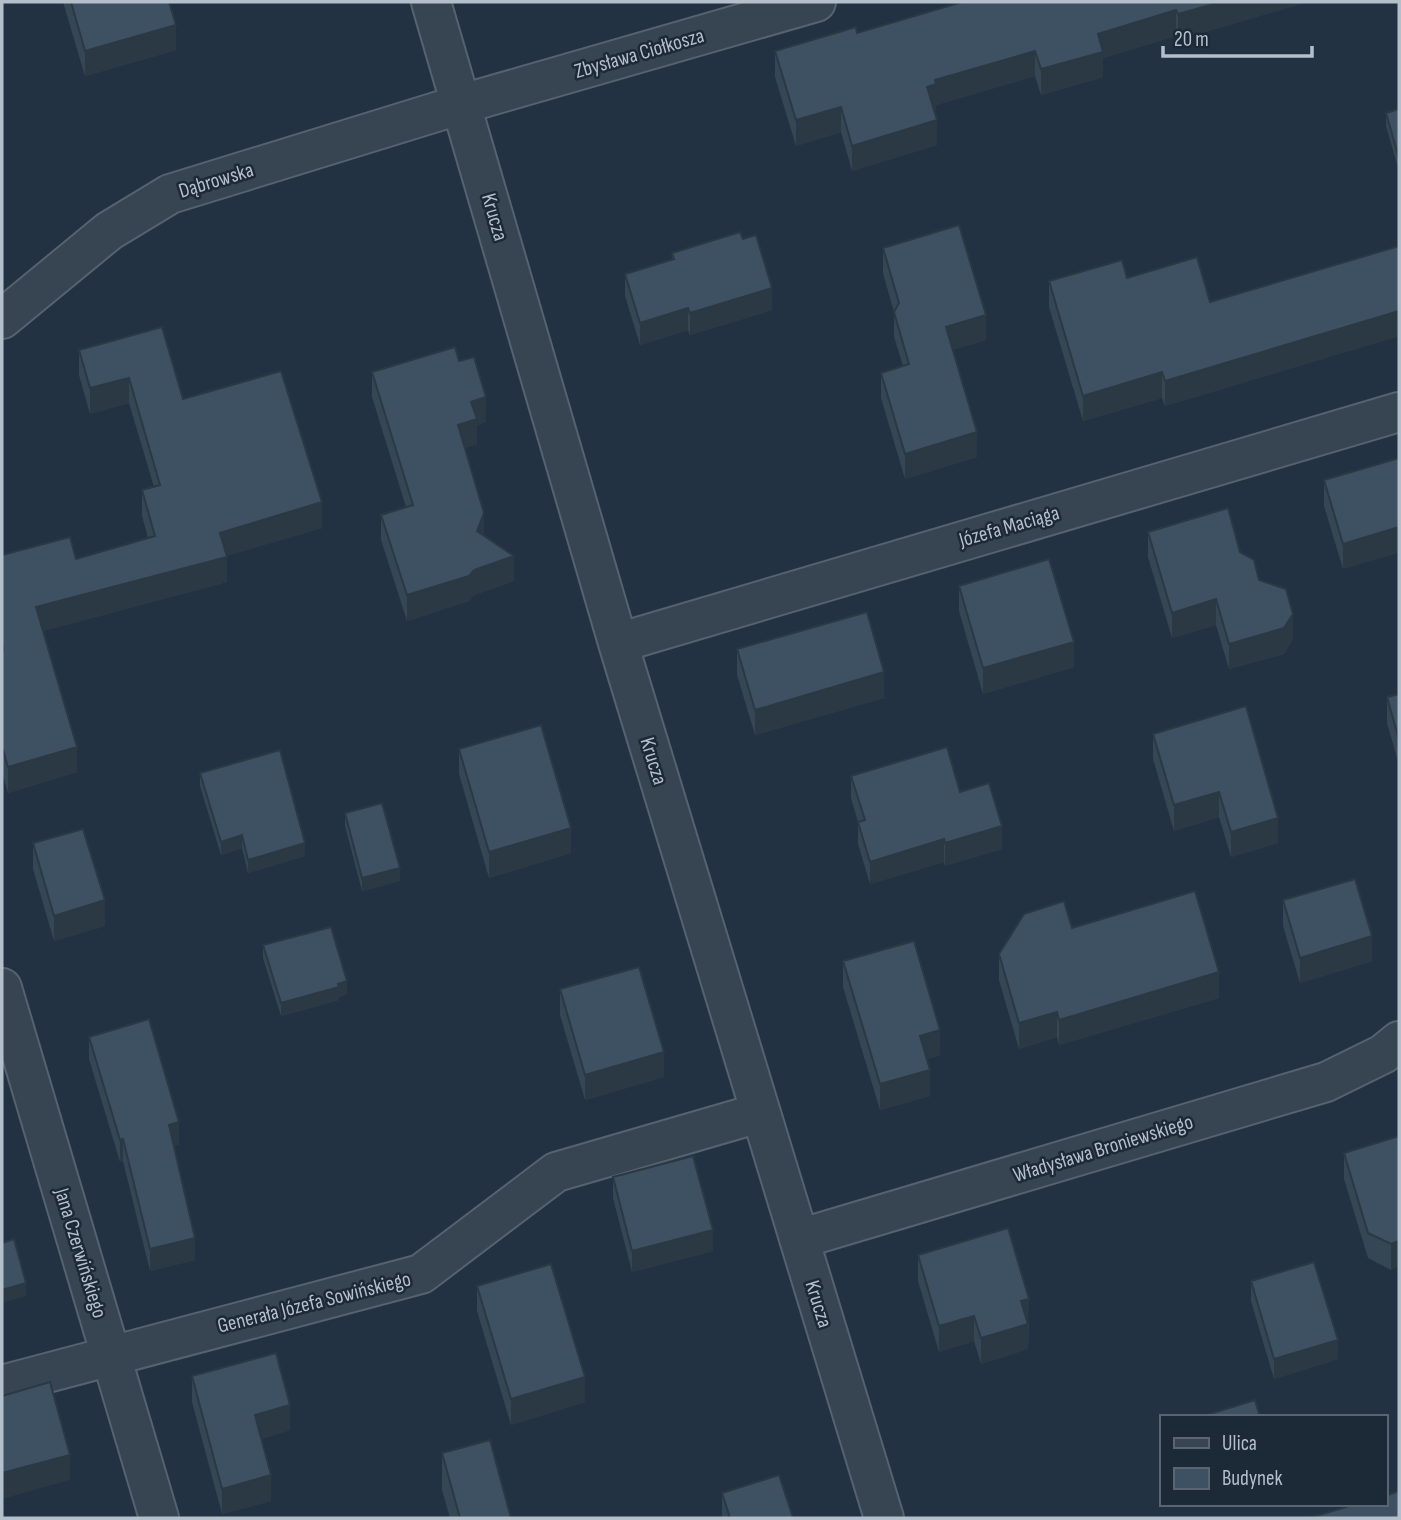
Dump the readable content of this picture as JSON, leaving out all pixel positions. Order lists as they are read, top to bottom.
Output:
{
  "streets": {
    "street": [
      "Zbysława Ciołkosza",
      "Dąbrowska",
      "Krucza",
      "Józefa Maciąga",
      "Władysława Broniewskiego",
      "Jana Czerwińskiego",
      "Generała Józefa Sowińskiego"
    ]
  },
  "crossings": [
    ["Zbysława Ciołkosza", "Dąbrowska"],
    ["Zbysława Ciołkosza", "Krucza"],
    ["Dąbrowska", "Krucza"],
    ["Krucza", "Józefa Maciąga"],
    ["Krucza", "Władysława Broniewskiego"],
    ["Krucza", "Generała Józefa Sowińskiego"],
    ["Jana Czerwińskiego", "Generała Józefa Sowińskiego"]
  ],
  "legend": ["Ulica", "Budynek"],
  "scale_bar": "20 m"
}
